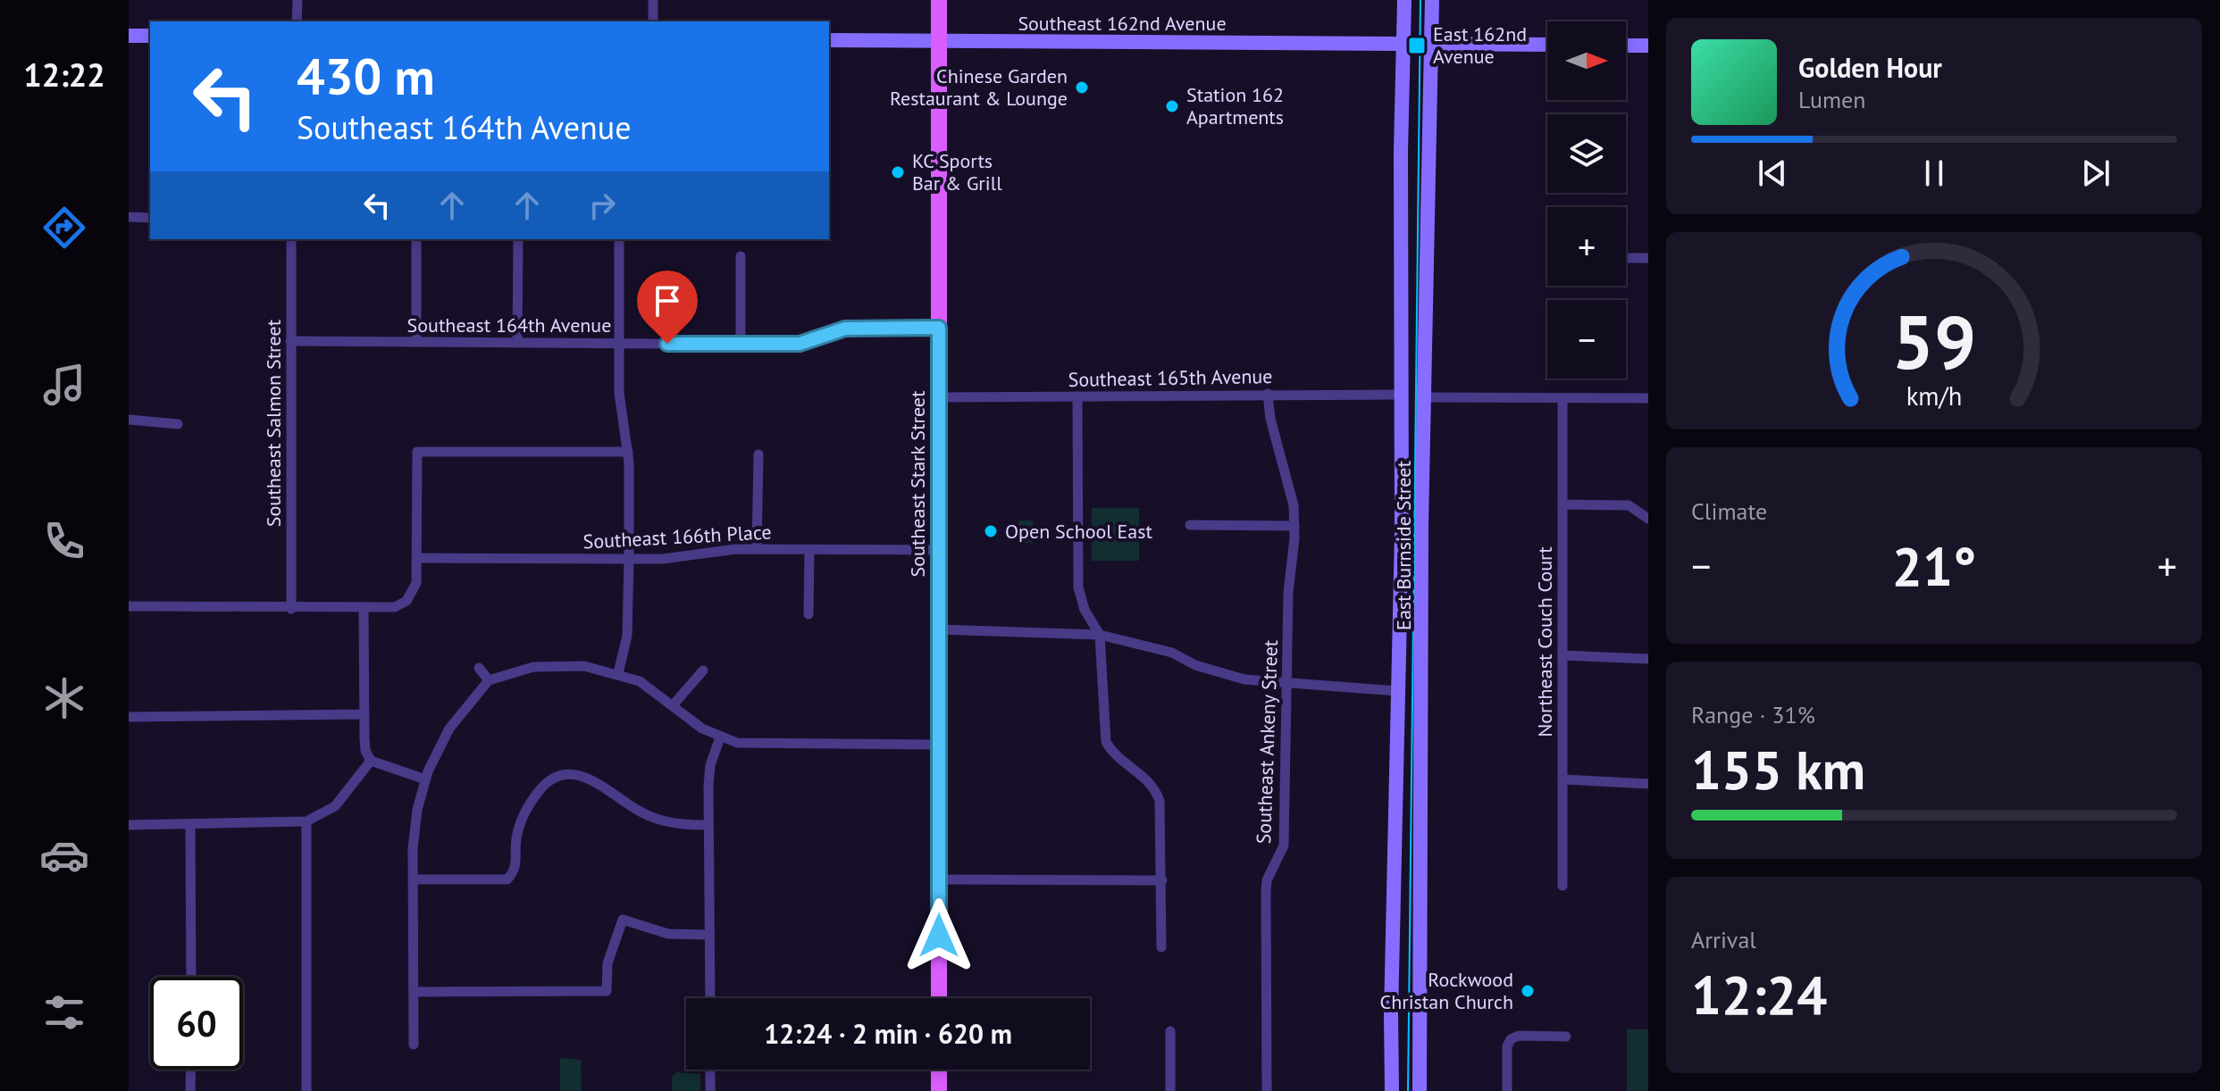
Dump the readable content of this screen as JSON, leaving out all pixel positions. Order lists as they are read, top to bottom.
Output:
{
  "streets": {
    "main road": ["Southeast Stark Street"],
    "street": [
      "Southeast 162nd Avenue",
      "Southeast 164th Avenue",
      "Southeast 165th Avenue",
      "Southeast Salmon Street",
      "Southeast 166th Place",
      "East Burnside Street",
      "Northeast Couch Court",
      "Southeast Ankeny Street"
    ]
  },
  "crossings": [
    ["Southeast 162nd Avenue", "Southeast Stark Street"],
    ["Southeast 162nd Avenue", "East Burnside Street"],
    ["Southeast 164th Avenue", "Southeast Salmon Street"],
    ["Southeast 164th Avenue", "Southeast Stark Street"],
    ["Southeast 165th Avenue", "Southeast Stark Street"],
    ["Southeast 165th Avenue", "East Burnside Street"],
    ["Southeast 165th Avenue", "Southeast Ankeny Street"],
    ["Southeast Stark Street", "Southeast 166th Place"]
  ],
  "places": {
    "transit": ["East 162nd Avenue"],
    "other": [
      "Chinese Garden Restaurant & Lounge",
      "Station 162 Apartments",
      "KC Sports Bar & Grill",
      "Open School East",
      "Rockwood Christan Church"
    ]
  },
  "north": "right",
  "page": {
    "tabs": "12:22",
    "map_buttons": ["+", "−"],
    "turn": ["430 m", "Southeast 164th Avenue"],
    "song": ["Golden Hour", "Lumen"],
    "tile": [
      "Climate",
      ["Range · 31%", "155 km"],
      ["Arrival", "12:24"]
    ],
    "heat": ["−", "21°", "+"],
    "limit": "60",
    "trip": "12:24 · 2 min · 620 m",
    "gauge": ["59", "km/h"]
  }
}
